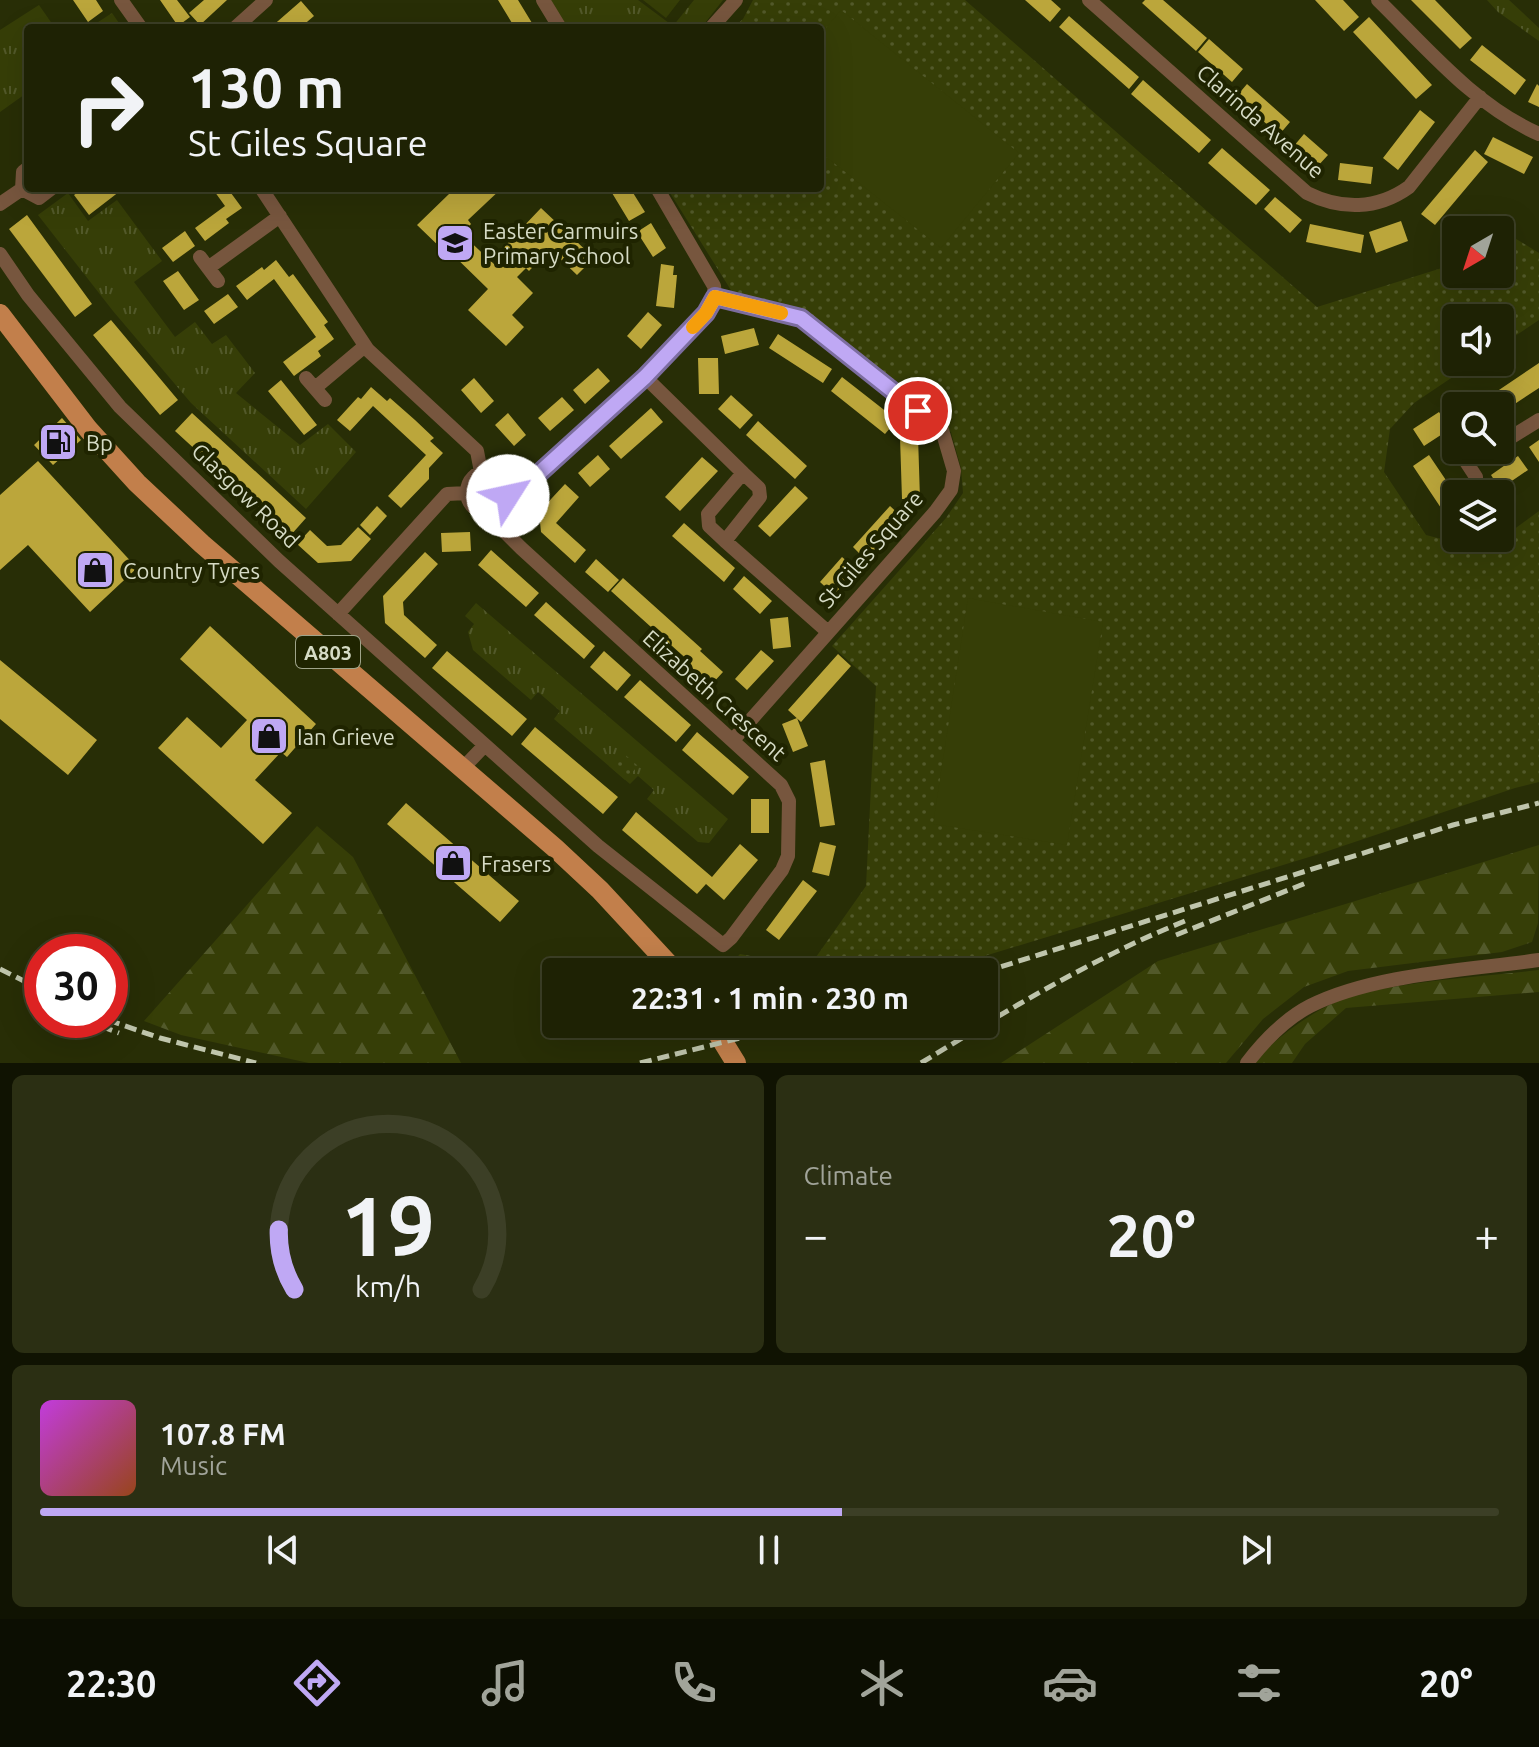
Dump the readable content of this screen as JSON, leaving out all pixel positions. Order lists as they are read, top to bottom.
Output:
{
  "streets": {
    "main road": ["A803"],
    "street": [
      "Clarinda Avenue",
      "Glasgow Road",
      "St Giles Square",
      "Elizabeth Crescent"
    ]
  },
  "crossings": [
    ["Glasgow Road", "Elizabeth Crescent"],
    ["St Giles Square", "Elizabeth Crescent"]
  ],
  "places": {
    "school or university": ["Easter Carmuirs Primary School"],
    "fuel station": ["Bp"],
    "shop": ["Country Tyres", "Ian Grieve", "Frasers"]
  },
  "north": "bottom left",
  "page": {
    "turn": ["130 m", "St Giles Square"],
    "limit": "30",
    "trip": "22:31 · 1 min · 230 m",
    "tile": "Climate",
    "heat": ["−", "20°", "+"],
    "song": ["107.8 FM", "Music"],
    "tabs": ["22:30", "20°"],
    "gauge": ["19", "km/h"]
  }
}
